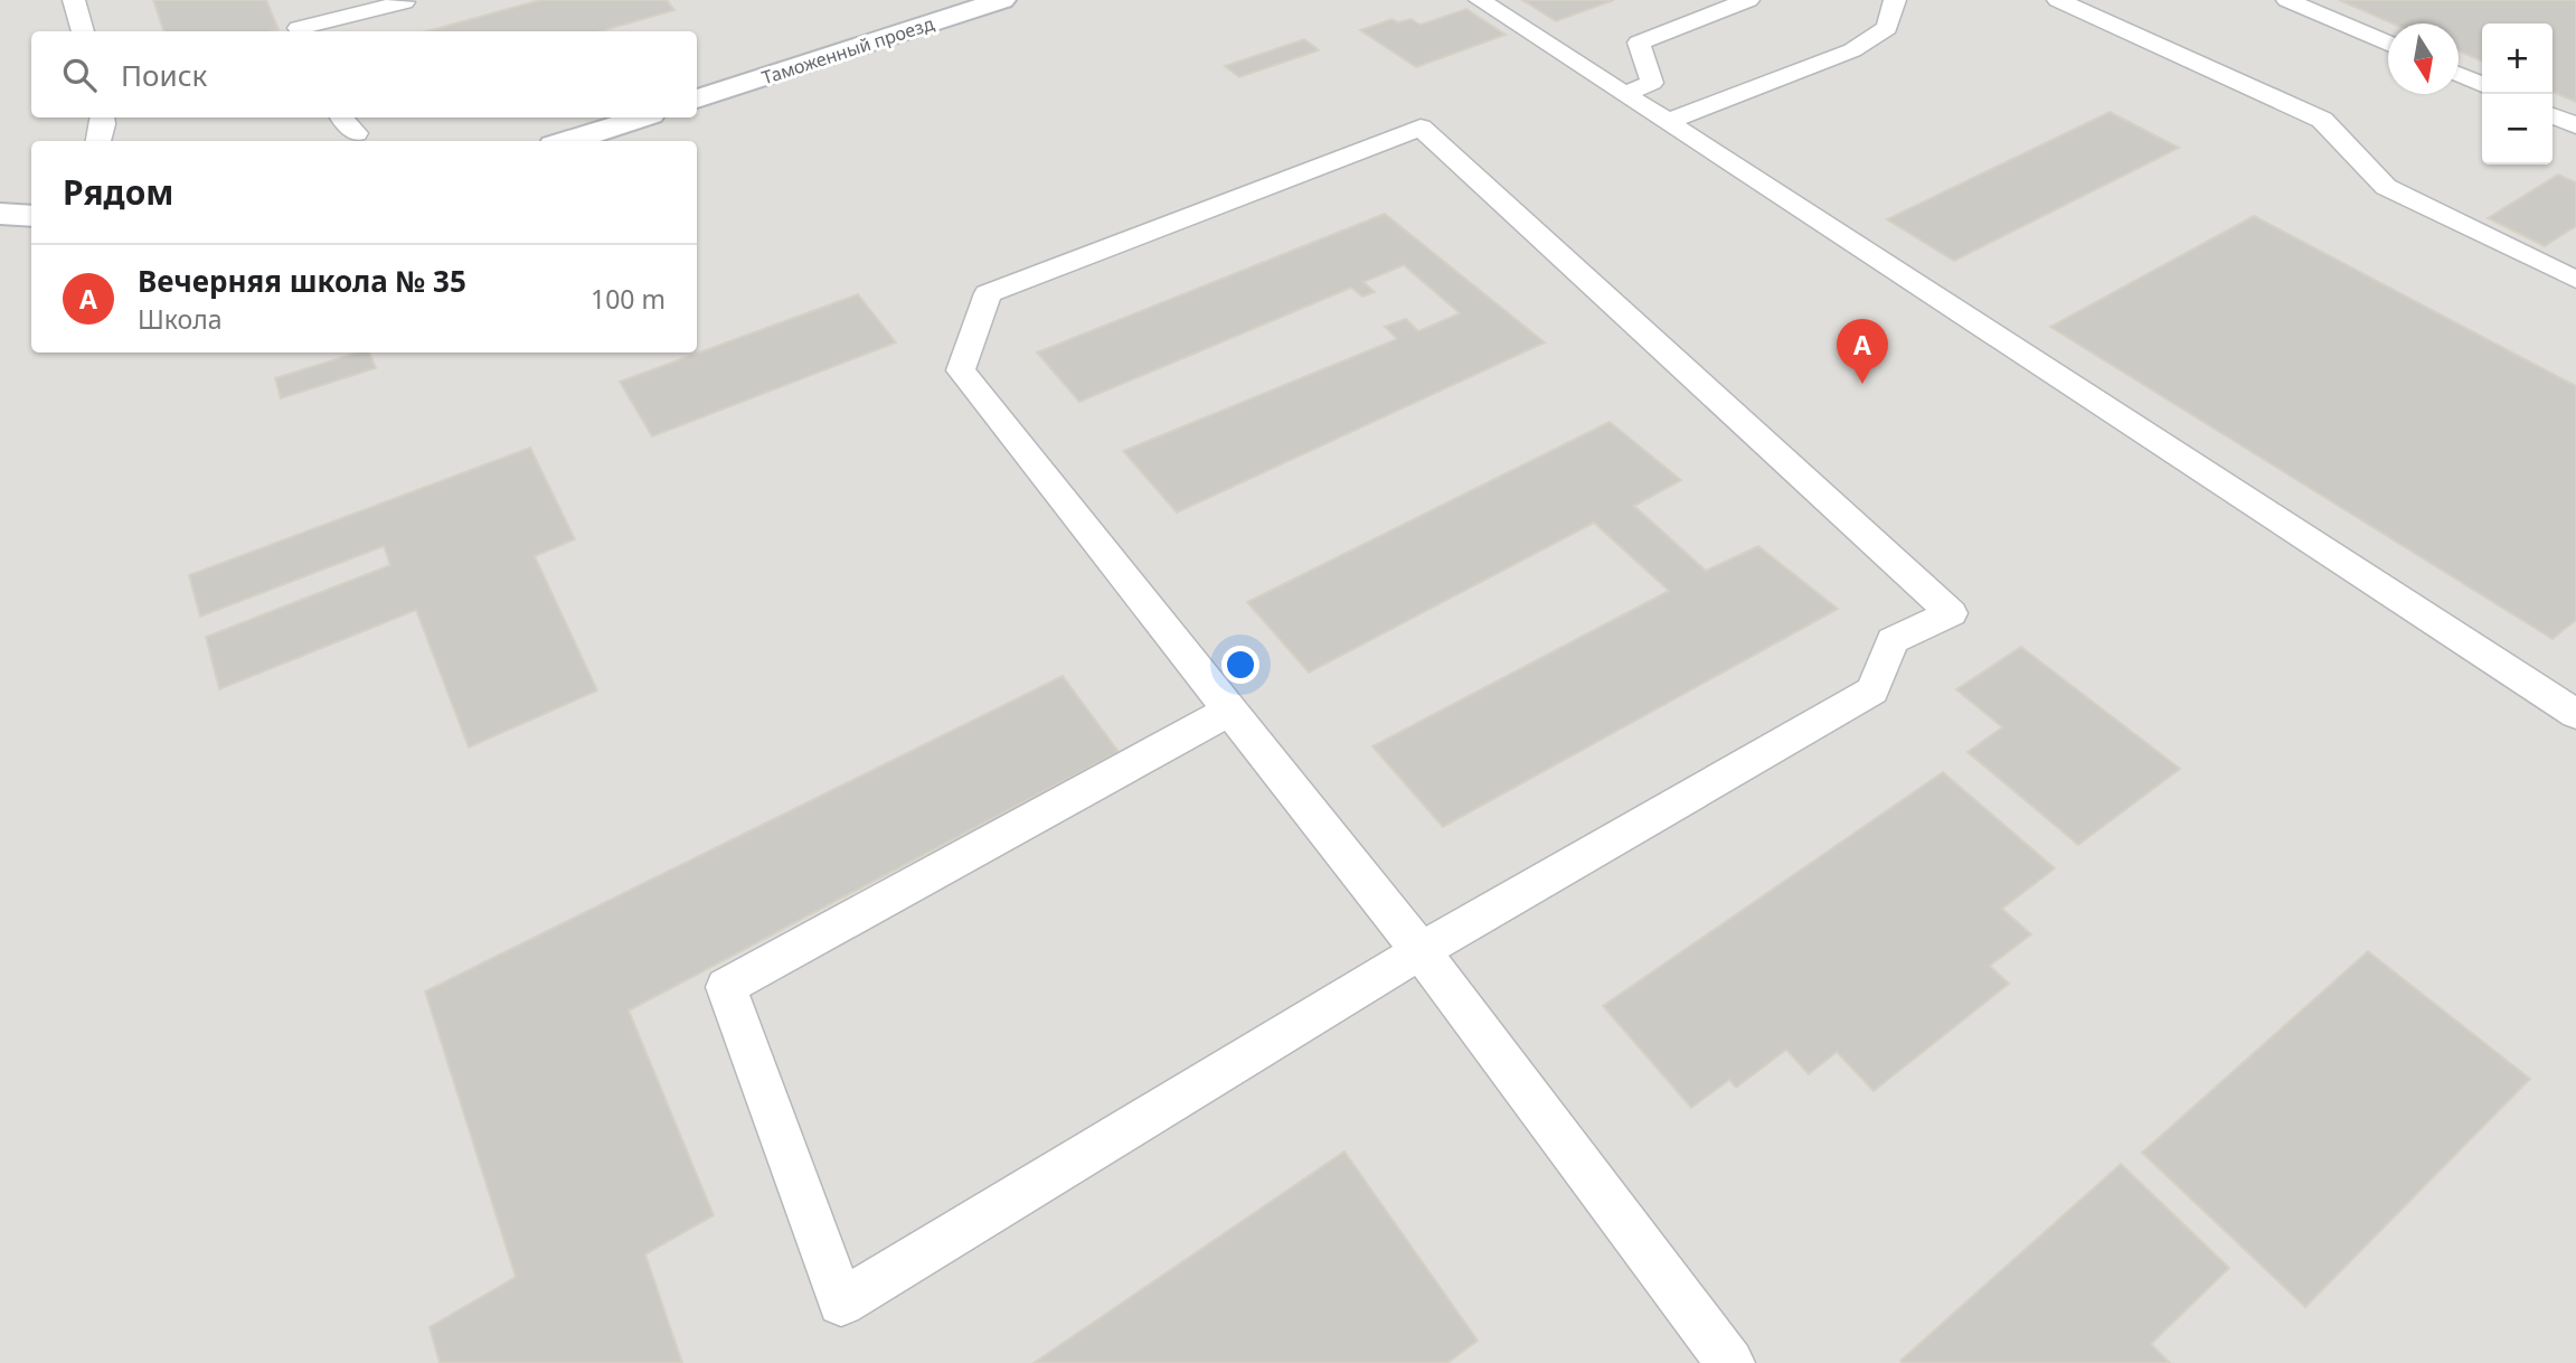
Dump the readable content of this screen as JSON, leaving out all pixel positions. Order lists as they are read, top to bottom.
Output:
{
  "streets": {
    "street": ["Таможенный проезд"]
  },
  "north": "bottom",
  "page": {
    "map_buttons": ["+", "−"],
    "search": "Поиск",
    "heading": "Рядом",
    "list": [
      {
        "mark": "A",
        "name": "Вечерняя школа № 35",
        "note": "Школа",
        "value": "100 m"
      }
    ],
    "pins": "A"
  }
}
